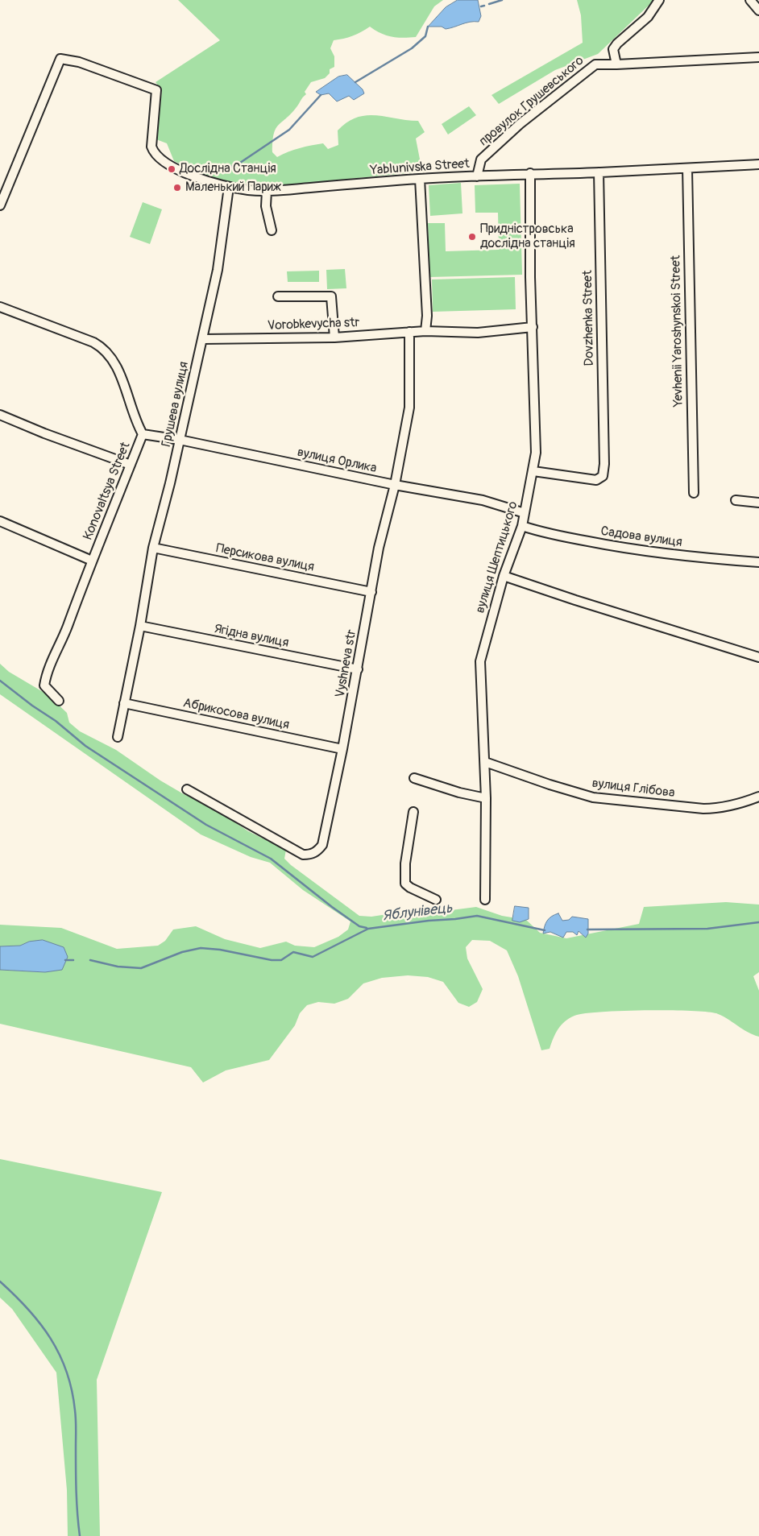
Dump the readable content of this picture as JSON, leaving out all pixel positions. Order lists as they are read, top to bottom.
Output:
{
  "streets": {
    "street": [
      "провулок Грушевського",
      "Yablunivska Street",
      "Dovzhenka Street",
      "Vorobkevycha str",
      "Yevhenii Yaroshynskoi Street",
      "Грушева вулиця",
      "вулиця Орлика",
      "Konovaltsya Street",
      "Садова вулиця",
      "вулиця Шептицького",
      "Персикова вулиця",
      "Ягідна вулиця",
      "Vyshneva str",
      "Абрикосова вулиця",
      "вулиця Глібова"
    ]
  },
  "crossings": [
    ["провулок Грушевського", "Yablunivska Street"],
    ["Yablunivska Street", "Dovzhenka Street"],
    ["Yablunivska Street", "Yevhenii Yaroshynskoi Street"],
    ["Yablunivska Street", "Грушева вулиця"],
    ["Yablunivska Street", "вулиця Шептицького"],
    ["Dovzhenka Street", "вулиця Шептицького"],
    ["Vorobkevycha str", "Грушева вулиця"],
    ["Vorobkevycha str", "вулиця Шептицького"],
    ["Vorobkevycha str", "Vyshneva str"],
    ["Грушева вулиця", "вулиця Орлика"],
    ["Грушева вулиця", "Персикова вулиця"],
    ["Грушева вулиця", "Ягідна вулиця"],
    ["Грушева вулиця", "Абрикосова вулиця"],
    ["вулиця Орлика", "Konovaltsya Street"],
    ["вулиця Орлика", "вулиця Шептицького"],
    ["вулиця Орлика", "Vyshneva str"],
    ["Садова вулиця", "вулиця Шептицького"],
    ["вулиця Шептицького", "вулиця Глібова"],
    ["Персикова вулиця", "Vyshneva str"],
    ["Ягідна вулиця", "Vyshneva str"],
    ["Vyshneva str", "Абрикосова вулиця"]
  ],
  "water": ["Яблунівець"],
  "places": ["Дослідна Станція", "Маленький Париж", "Придністровська дослідна станція"]
}
